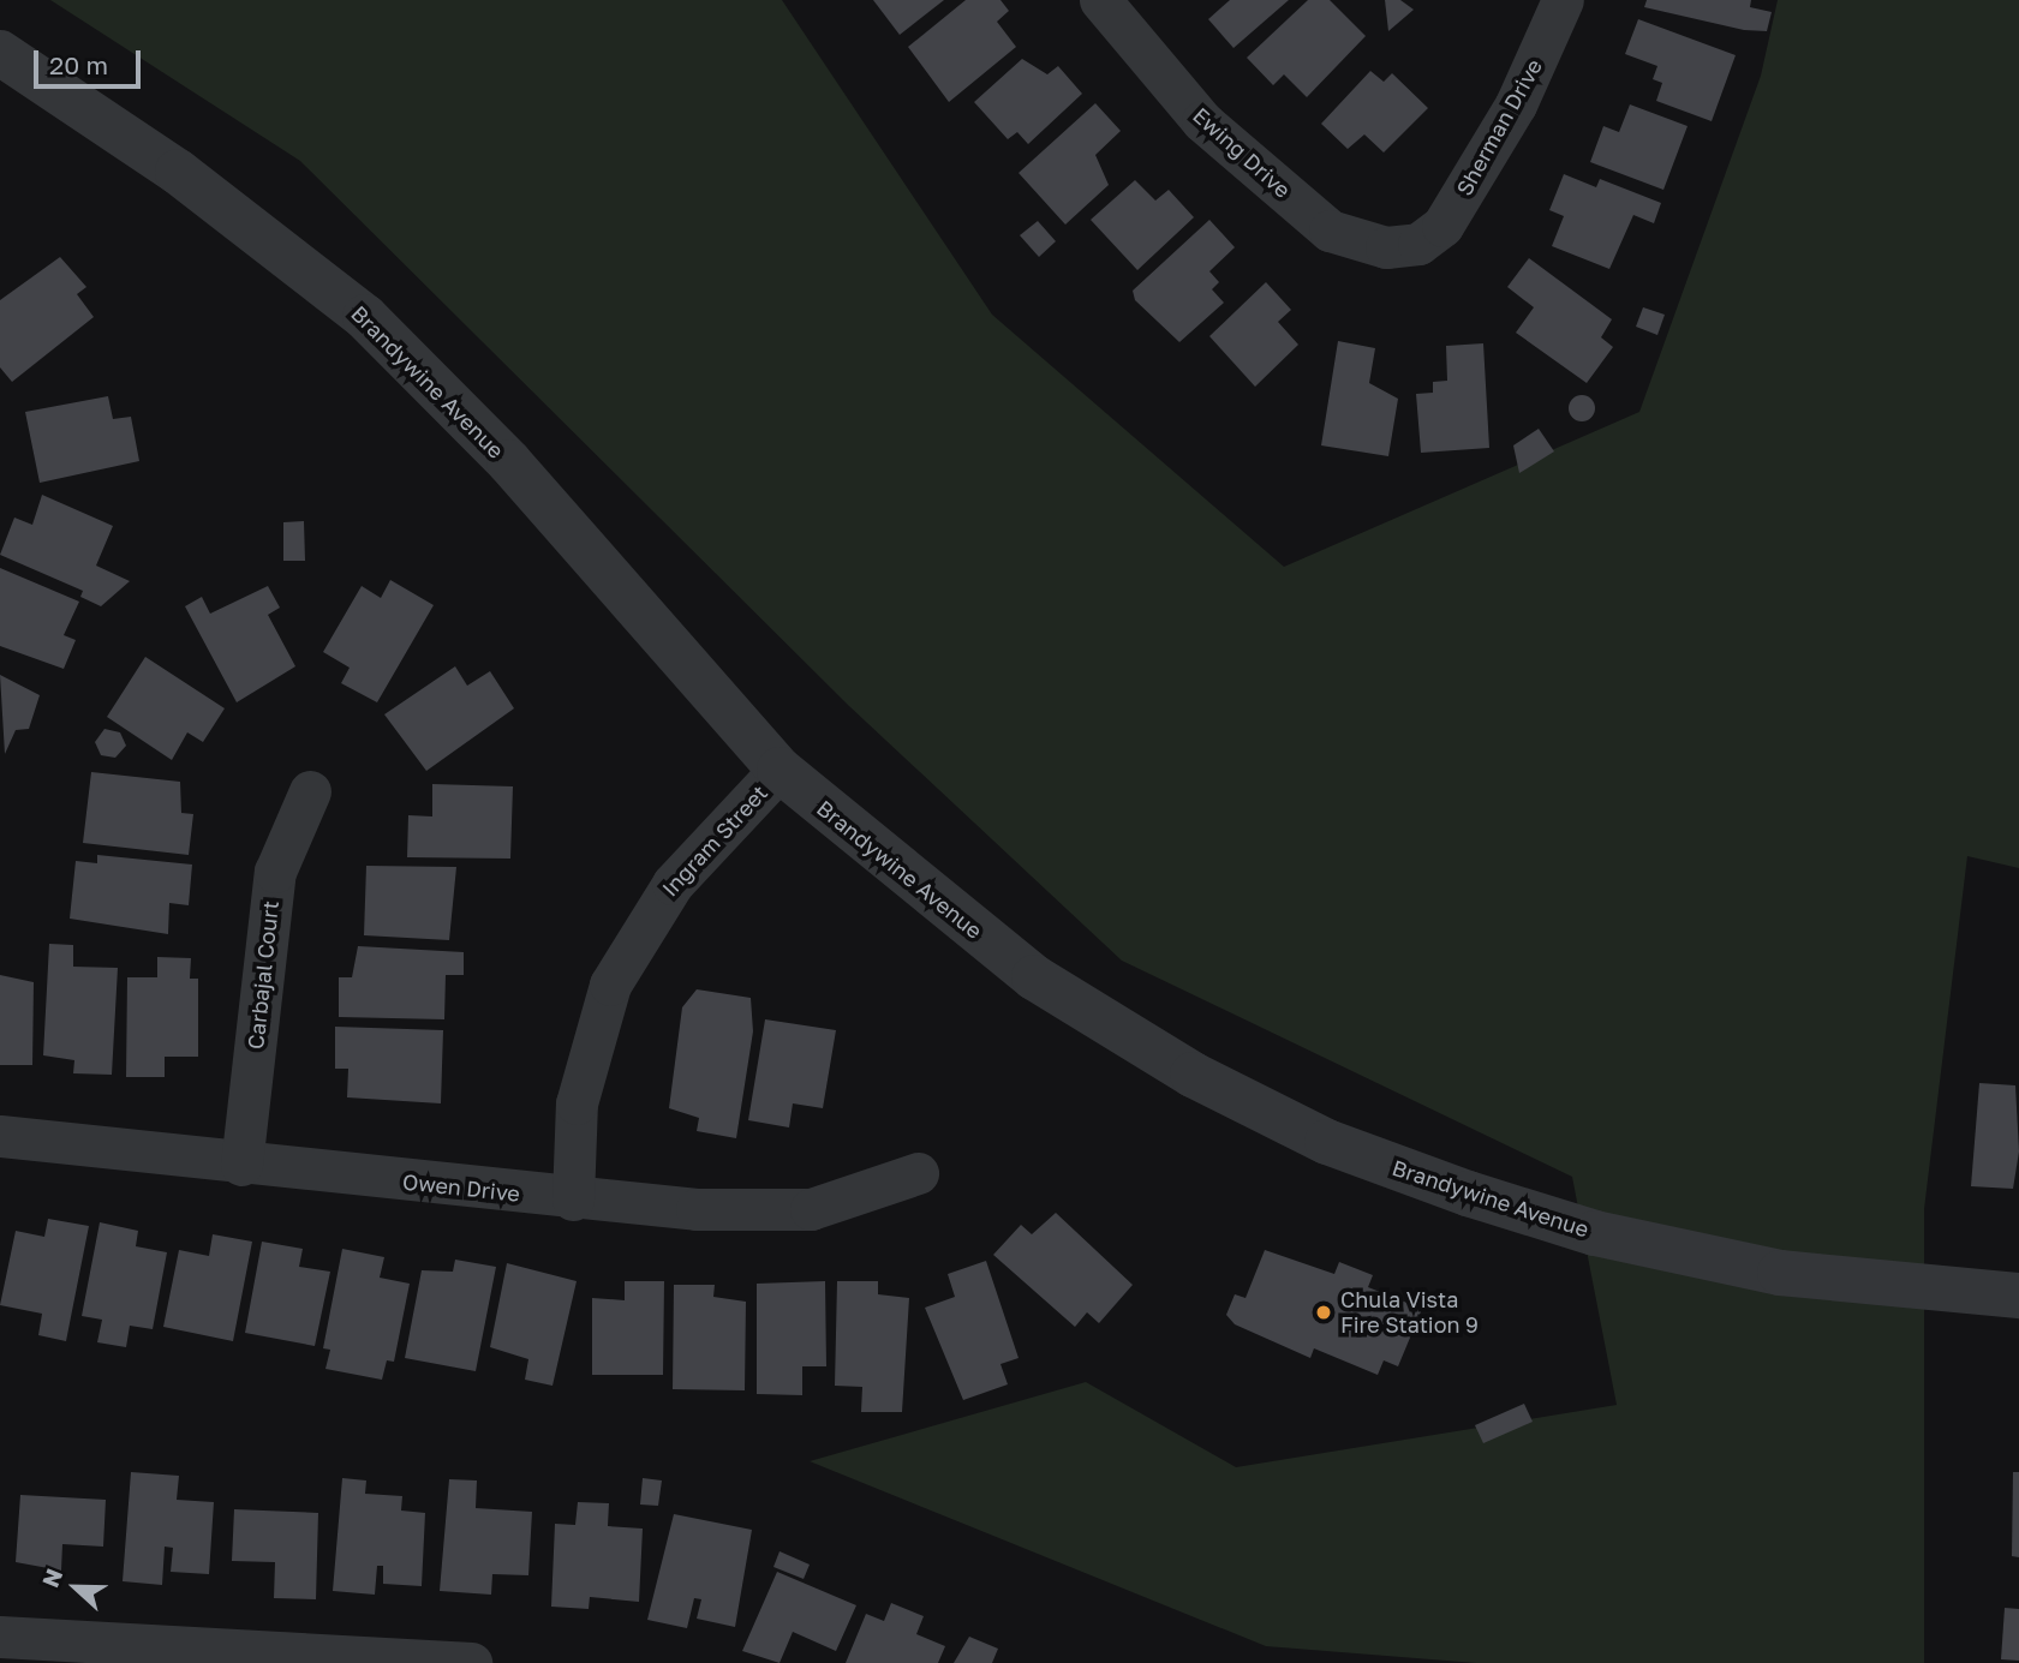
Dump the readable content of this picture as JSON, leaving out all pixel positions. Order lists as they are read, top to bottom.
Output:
{
  "streets": {
    "street": [
      "Sherman Drive",
      "Ewing Drive",
      "Brandywine Avenue",
      "Ingram Street",
      "Carbajal Court",
      "Owen Drive"
    ]
  },
  "crossings": [
    ["Sherman Drive", "Ewing Drive"],
    ["Brandywine Avenue", "Ingram Street"],
    ["Ingram Street", "Owen Drive"],
    ["Carbajal Court", "Owen Drive"]
  ],
  "places": ["Chula Vista Fire Station 9"],
  "scale_bar": "20 m",
  "north": "left"
}
